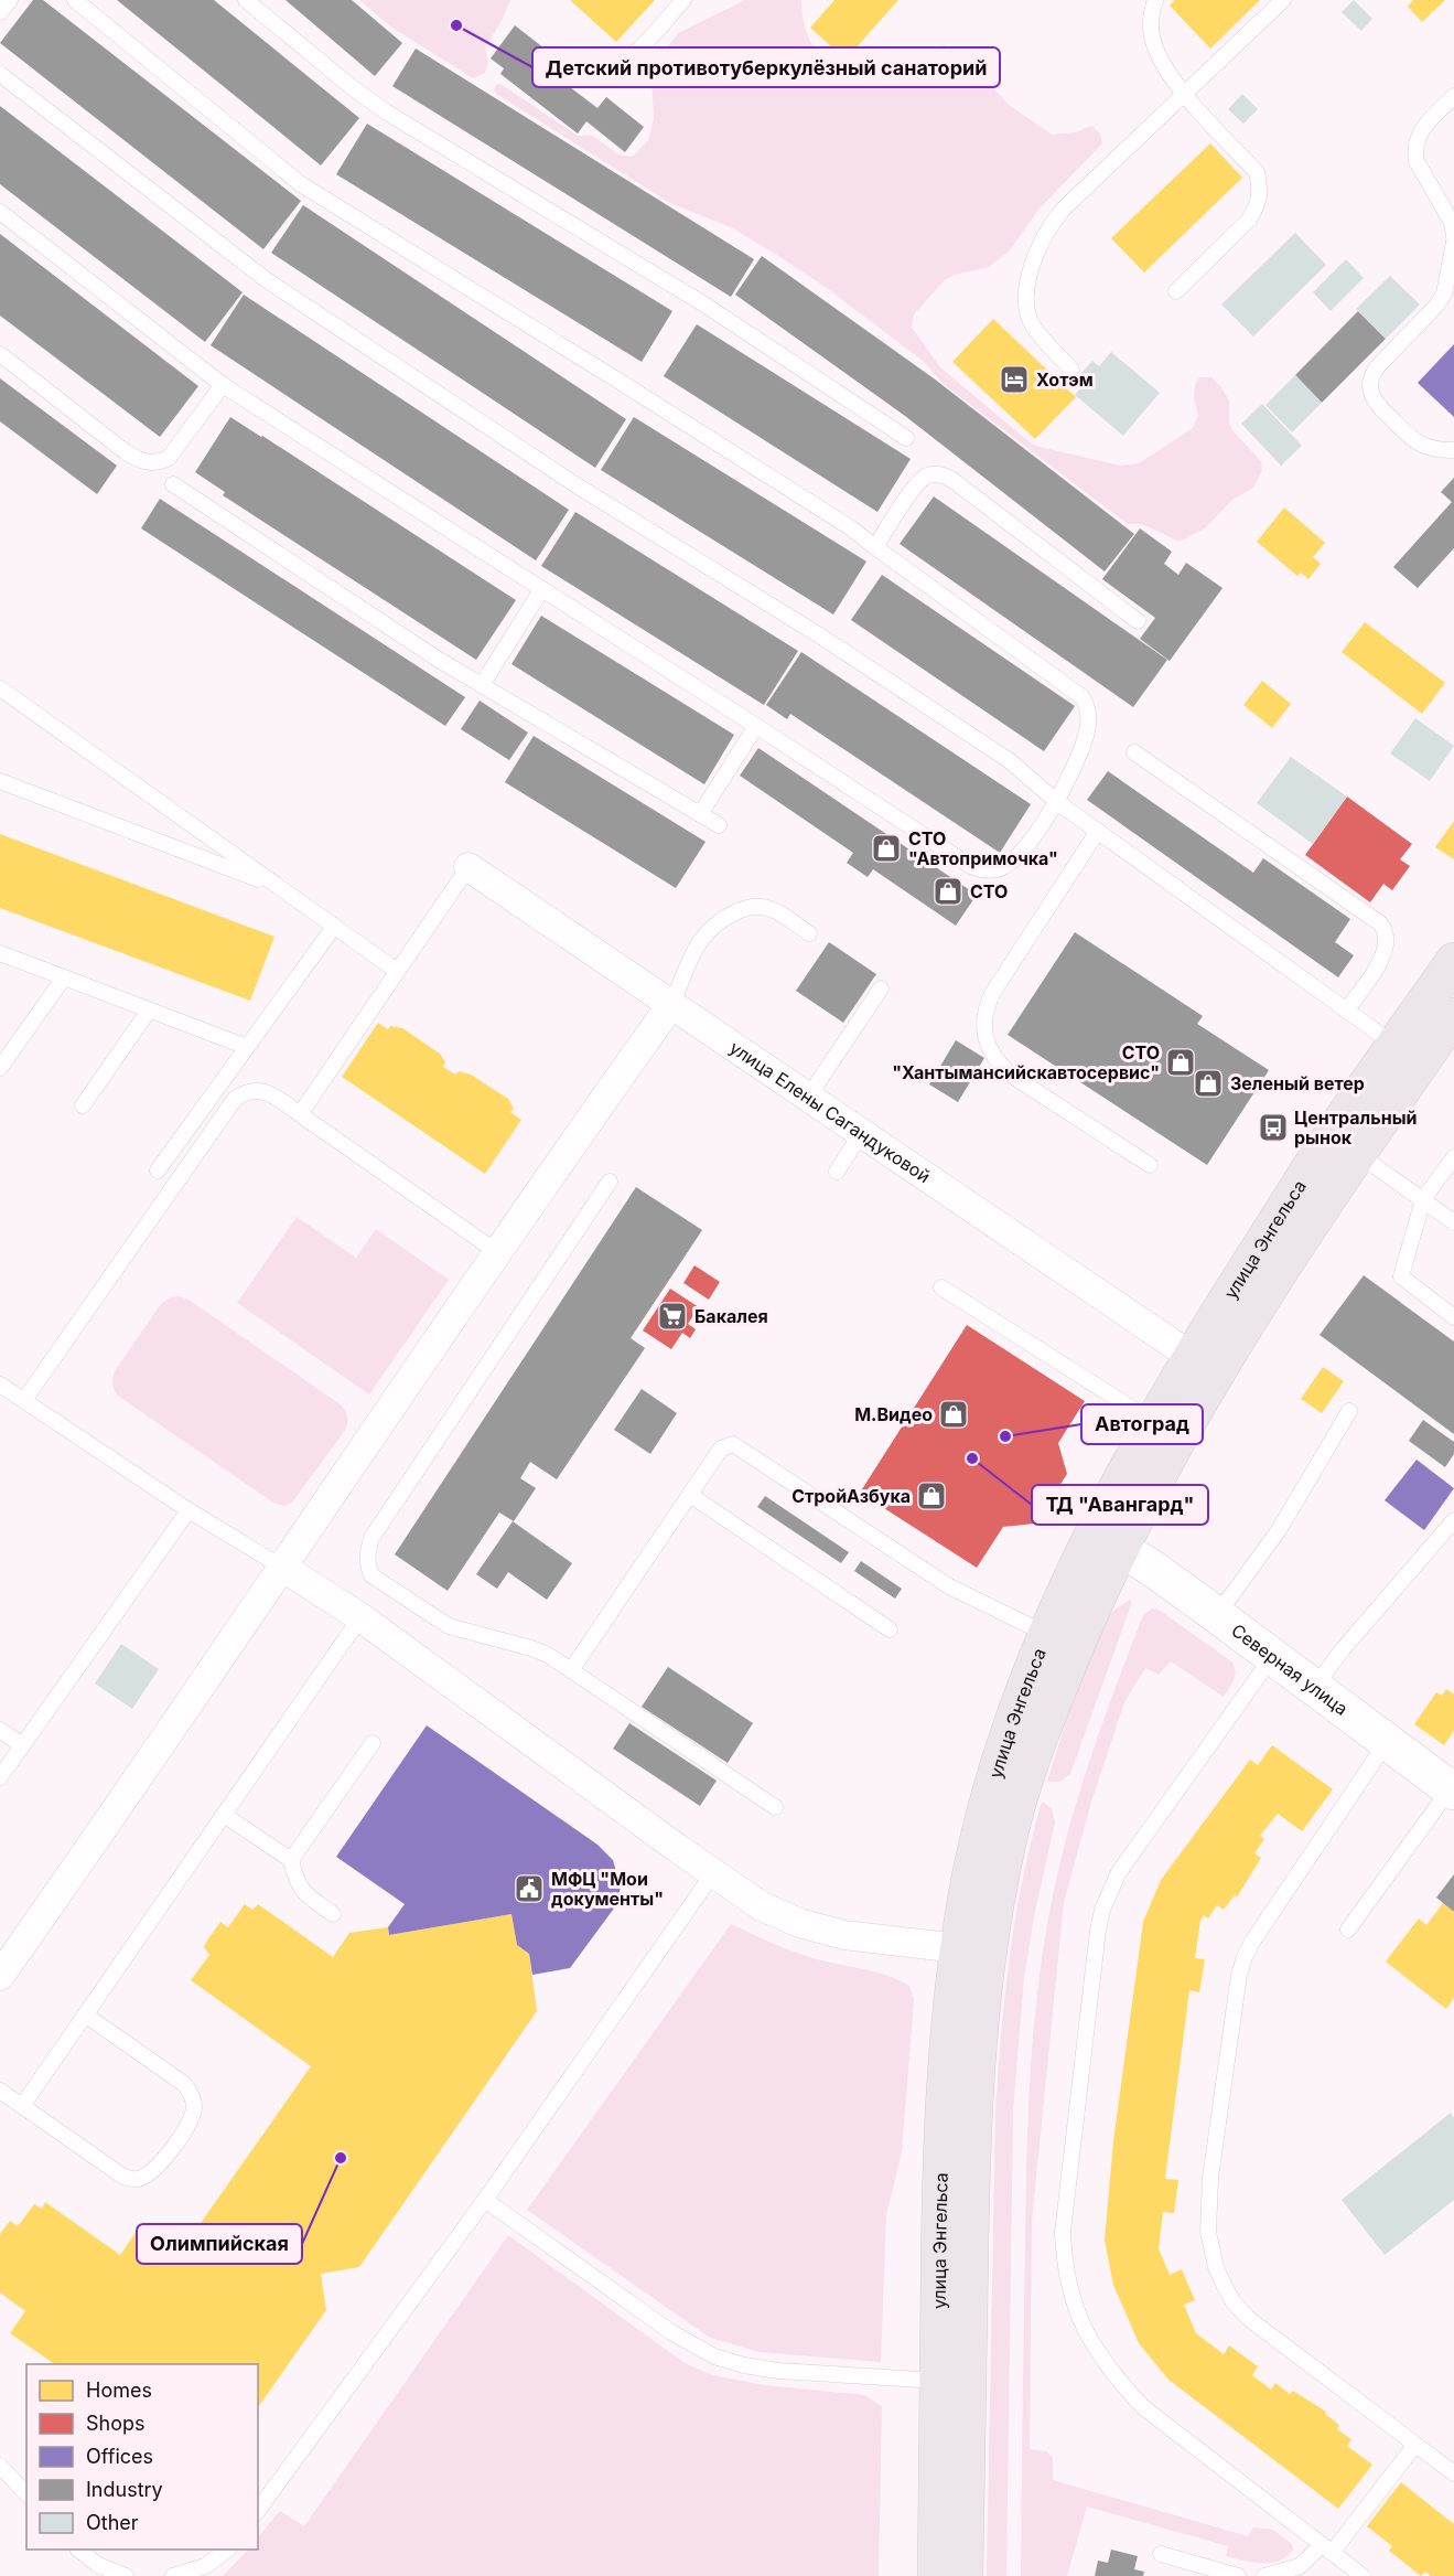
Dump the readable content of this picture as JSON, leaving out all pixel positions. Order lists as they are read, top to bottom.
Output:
{
  "streets": {
    "main road": ["улица Энгельса"],
    "street": ["улица Елены Сагандуковой", "Северная улица"]
  },
  "crossings": [
    ["улица Елены Сагандуковой", "улица Энгельса"],
    ["улица Энгельса", "Северная улица"]
  ],
  "places": {
    "other": [
      "Детский противотуберкулёзный санаторий",
      "Автоград",
      "ТД \"Авангард\"",
      "Олимпийская"
    ],
    "hotel": ["Хотэм"],
    "shop": [
      "СТО \"Автопримочка\"",
      "СТО",
      "СТО \"Хантымансийскавтосервис\"",
      "Зеленый ветер",
      "М.Видео",
      "СтройАзбука"
    ],
    "bus stop": ["Центральный рынок"],
    "supermarket": ["Бакалея"],
    "public building": ["МФЦ \"Мои документы\""]
  },
  "legend": [
    "Homes",
    "Shops",
    "Offices",
    "Industry",
    "Other"
  ]
}
